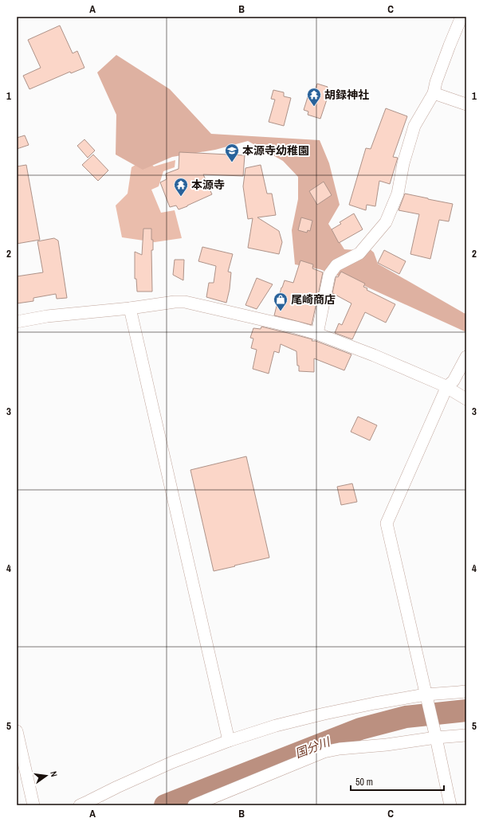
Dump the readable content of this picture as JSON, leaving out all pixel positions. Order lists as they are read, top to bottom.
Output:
{
  "water": ["国分川"],
  "places": {
    "temple": ["胡録神社", "本源寺"],
    "school or university": ["本源寺幼稚園"],
    "shop": ["尾崎商店"]
  },
  "scale_bar": "50 m",
  "north": "right",
  "grid": {
    "columns": ["A", "B", "C"],
    "rows": [
      "1",
      "2",
      "3",
      "4",
      "5"
    ]
  }
}
